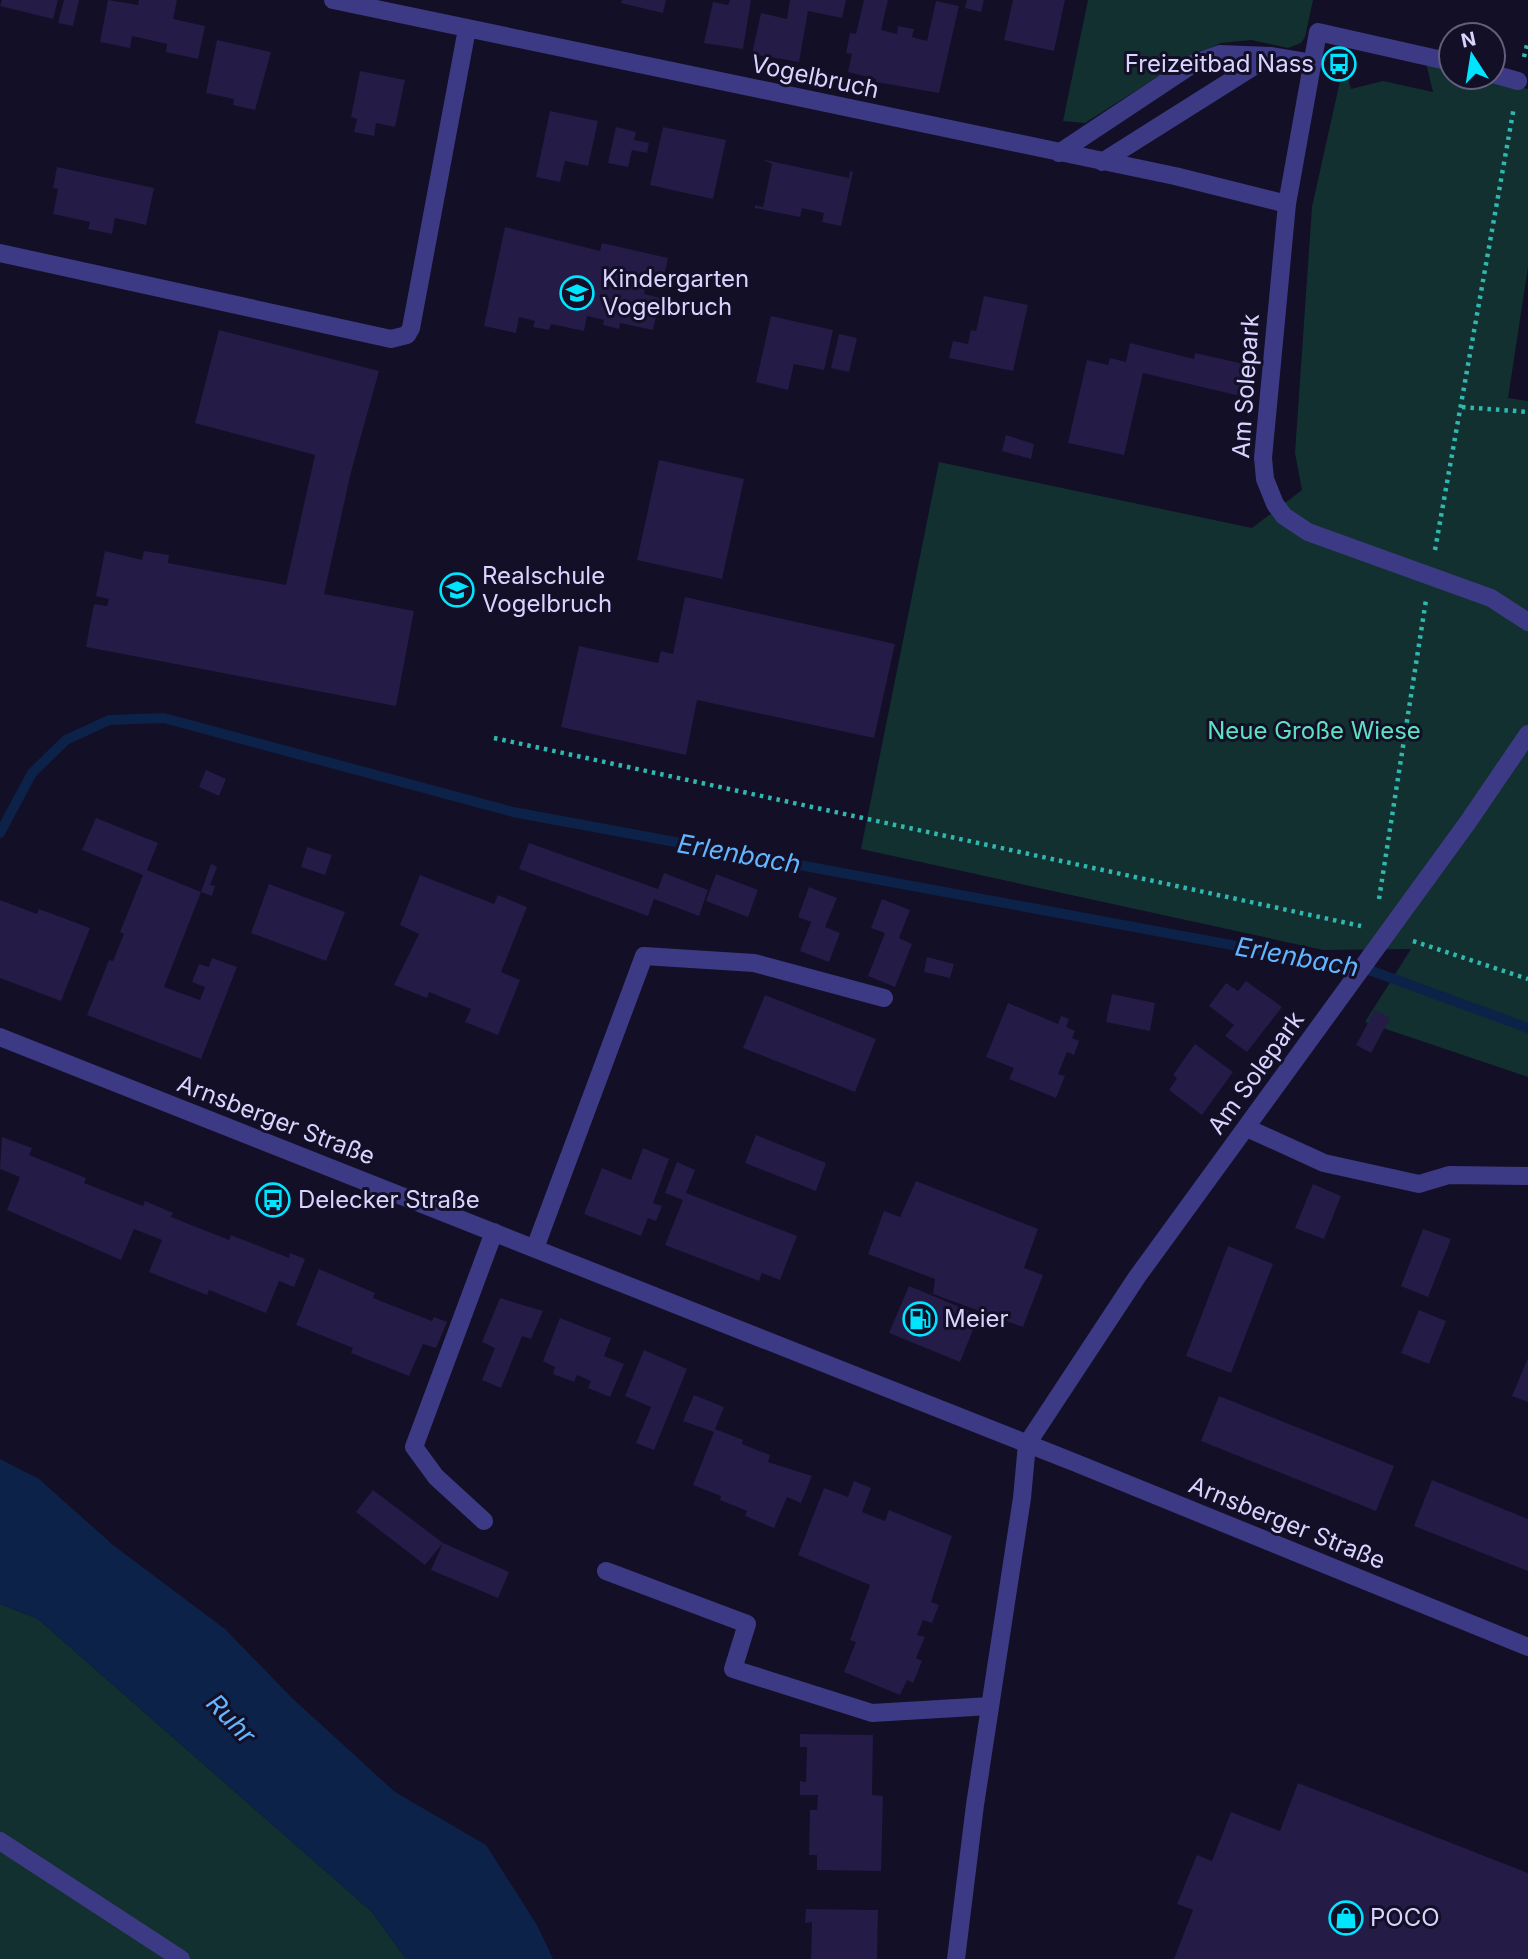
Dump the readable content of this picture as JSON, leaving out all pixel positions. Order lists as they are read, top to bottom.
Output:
{
  "streets": {
    "street": ["Vogelbruch", "Am Solepark", "Arnsberger Straße"]
  },
  "crossings": [
    ["Vogelbruch", "Am Solepark"],
    ["Am Solepark", "Arnsberger Straße"]
  ],
  "water": ["Erlenbach", "Ruhr"],
  "parks": ["Neue Große Wiese"],
  "places": {
    "bus stop": ["Freizeitbad Nass", "Delecker Straße"],
    "school or university": ["Kindergarten Vogelbruch", "Realschule Vogelbruch"],
    "fuel station": ["Meier"],
    "shop": ["POCO"]
  },
  "north": "top"
}
